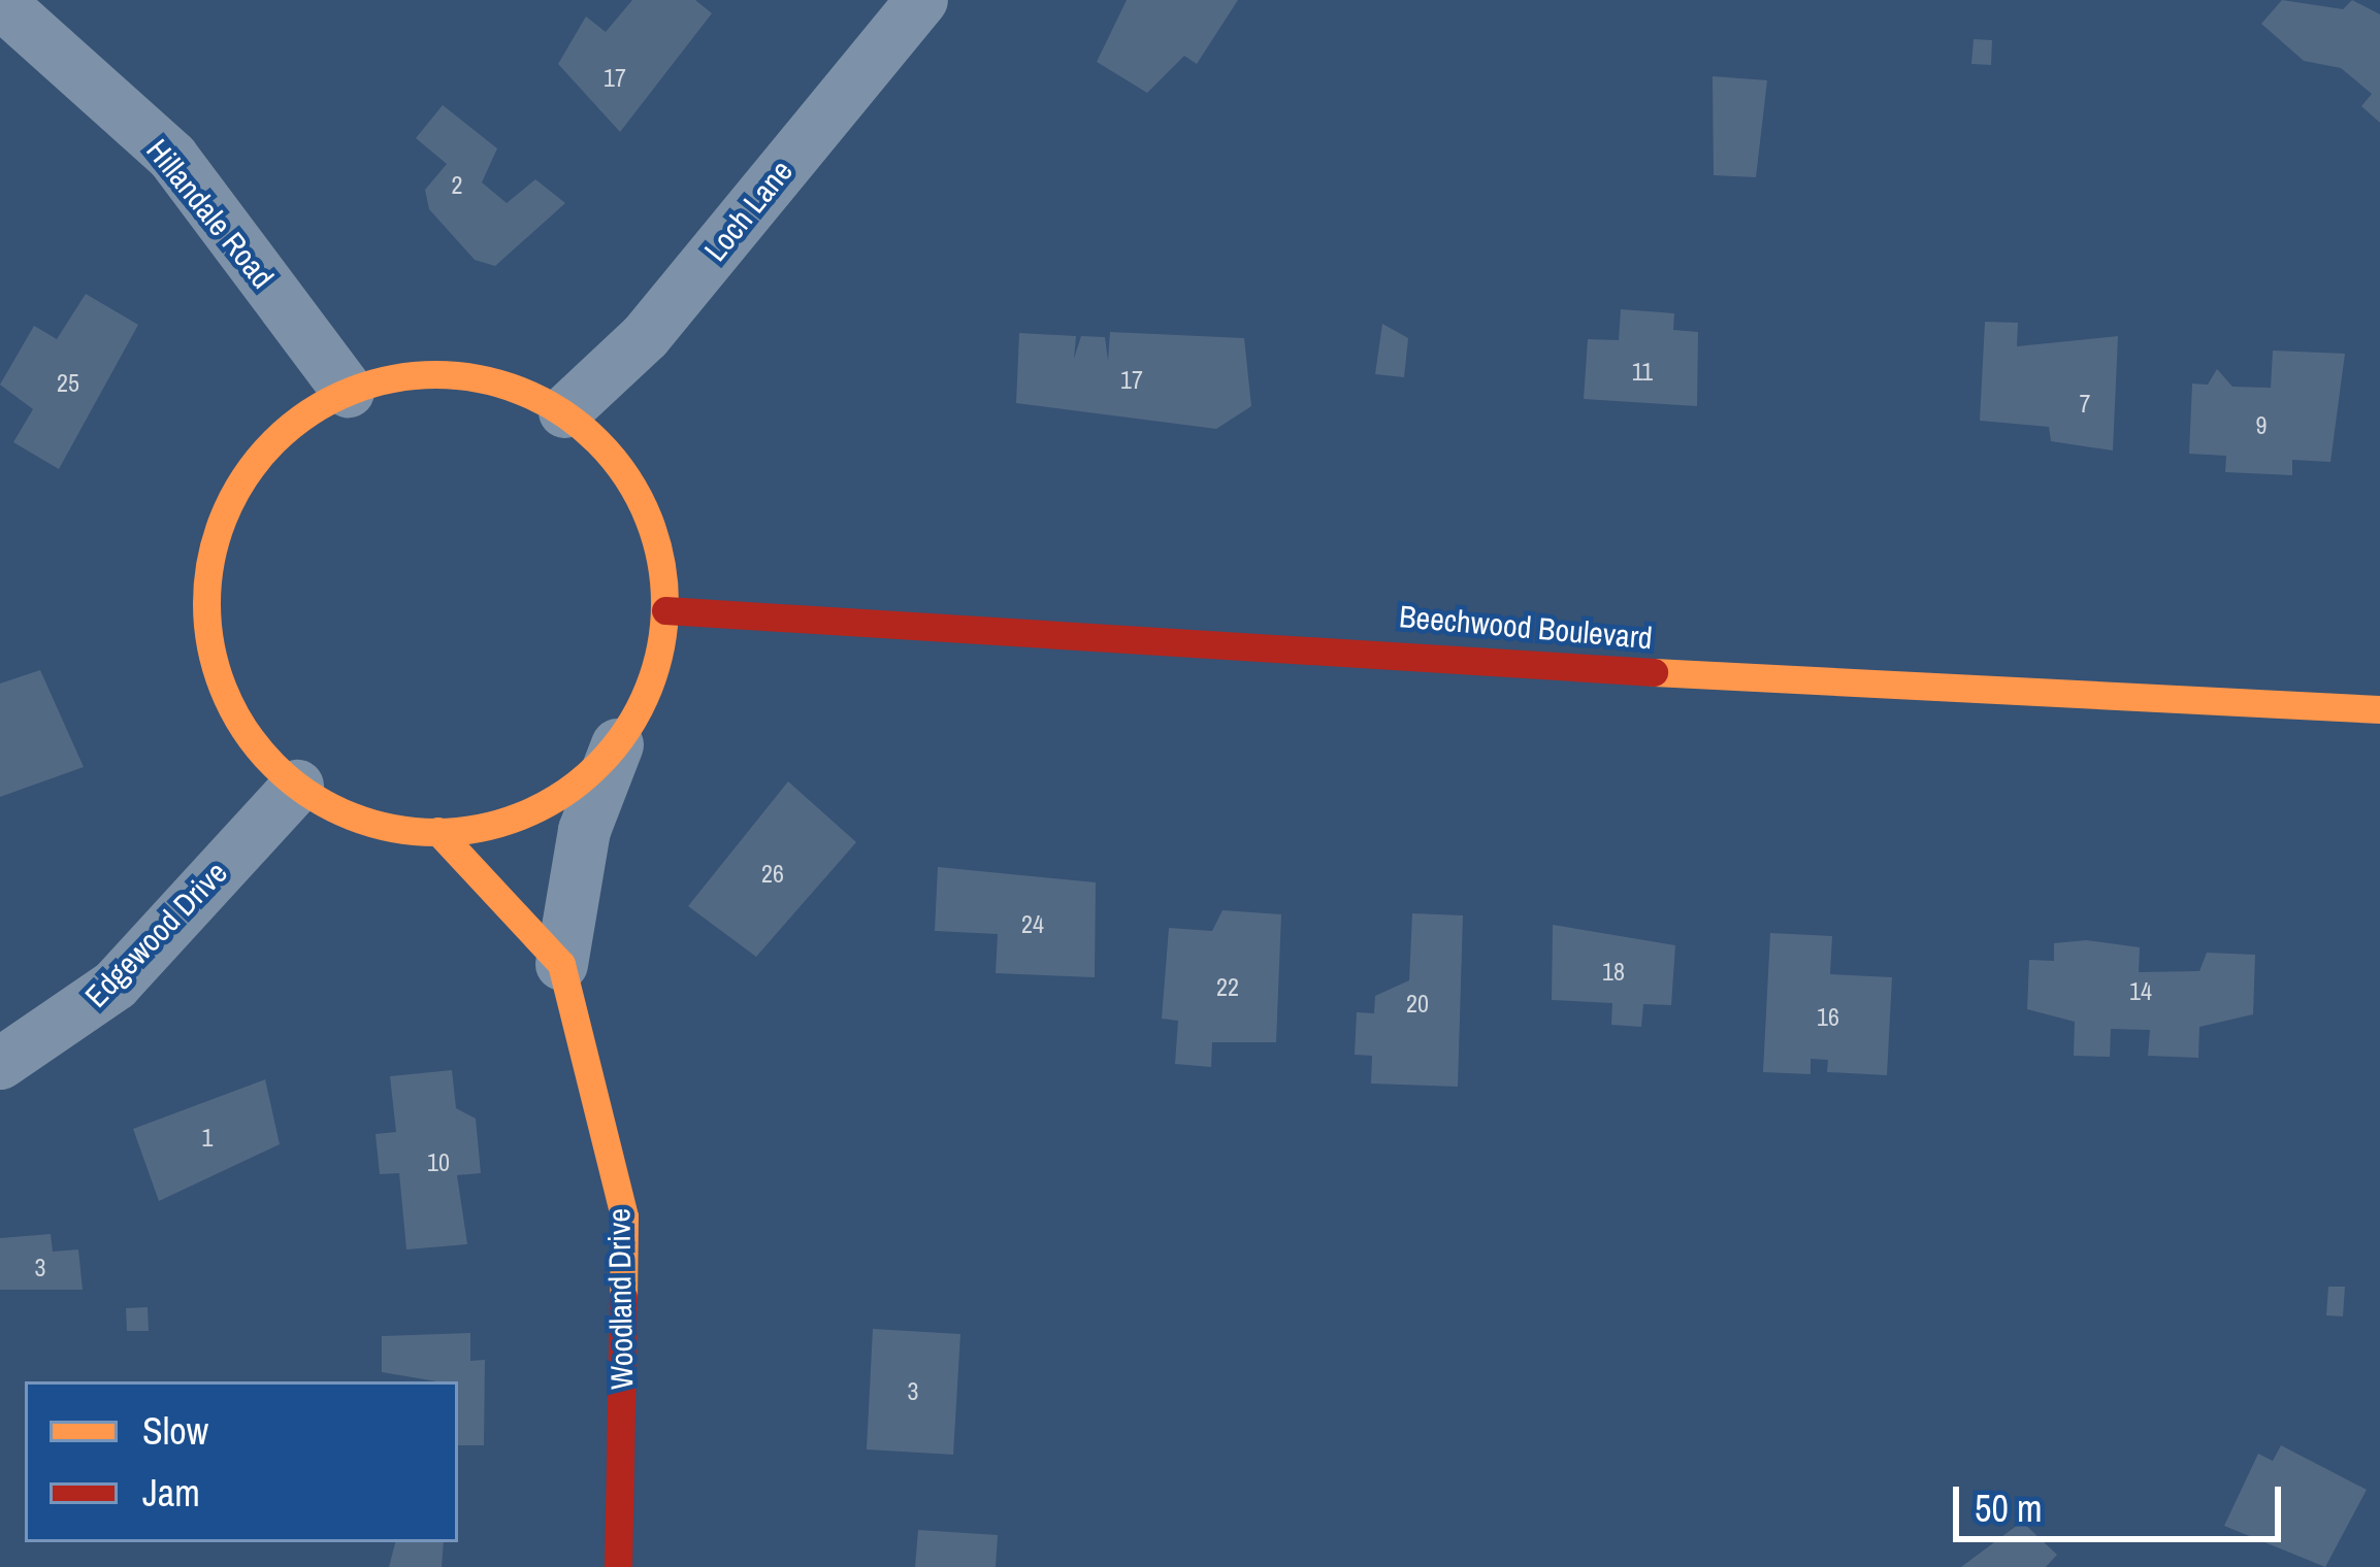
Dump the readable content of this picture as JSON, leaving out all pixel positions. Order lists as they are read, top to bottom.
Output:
{
  "streets": {
    "street": [
      "Loch Lane",
      "Hillandale Road",
      "Beechwood Boulevard",
      "Edgewood Drive",
      "Woodland Drive"
    ]
  },
  "house_numbers": [
    "17",
    "2",
    "11",
    "17",
    "25",
    "7",
    "9",
    "26",
    "24",
    "18",
    "22",
    "14",
    "20",
    "16",
    "1",
    "10",
    "3",
    "3"
  ],
  "legend": ["Slow", "Jam"],
  "scale_bar": "50 m"
}
